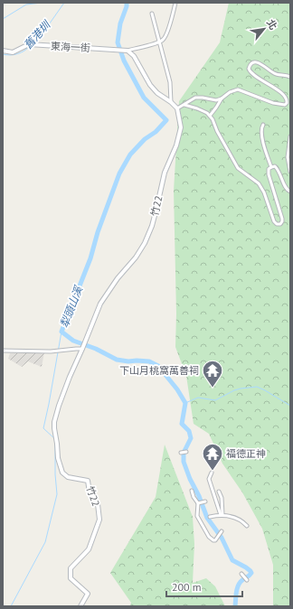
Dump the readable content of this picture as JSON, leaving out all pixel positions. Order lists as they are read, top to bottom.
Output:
{
  "streets": {
    "street": ["東海一街", "竹22"]
  },
  "water": ["舊港圳", "犁頭山溪"],
  "places": {
    "temple": ["下山月桃窩萬善祠", "福德正神"]
  },
  "scale_bar": "200 m",
  "north": "top right"
}
